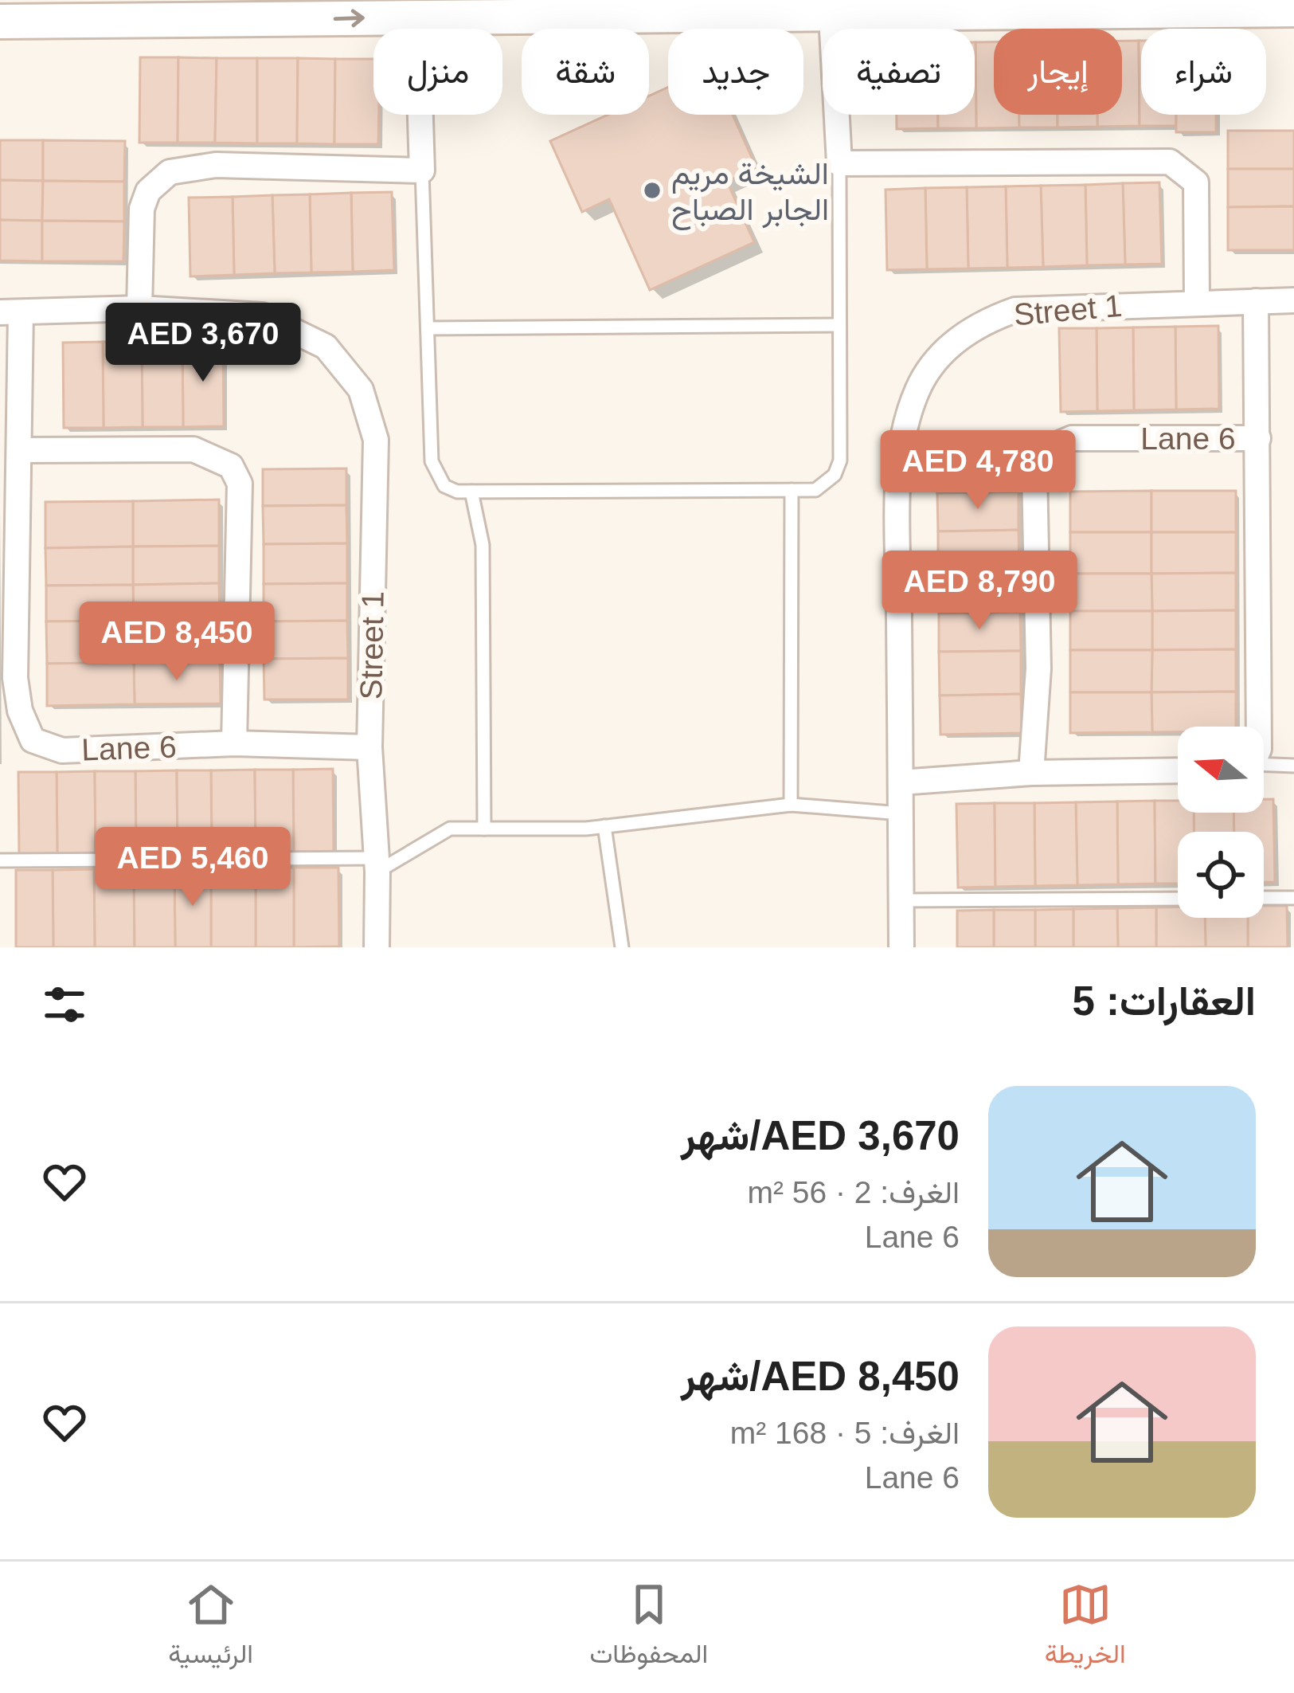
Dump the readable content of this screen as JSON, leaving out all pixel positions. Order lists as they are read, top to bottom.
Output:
{
  "streets": {
    "street": ["Street 1", "Lane 6"]
  },
  "crossings": [
    ["Street 1", "Lane 6"]
  ],
  "places": ["الشيخة مريم الجابر الصباح"],
  "north": "left",
  "page": {
    "chip": [
      "شراء",
      "إيجار",
      "تصفية",
      "جديد",
      "شقة",
      "منزل"
    ],
    "price": [
      "AED 3,670",
      "AED 4,780",
      "AED 8,790",
      "AED 8,450",
      "AED 5,460"
    ],
    "heading": "العقارات: 5",
    "list": [
      {
        "name": "AED 3,670/شهر",
        "note": "الغرف: 2 · 56 m² · Lane 6"
      },
      {
        "name": "AED 8,450/شهر",
        "note": "الغرف: 5 · 168 m² · Lane 6"
      }
    ],
    "tabs": ["الخريطة", "المحفوظات", "الرئيسية"]
  }
}
